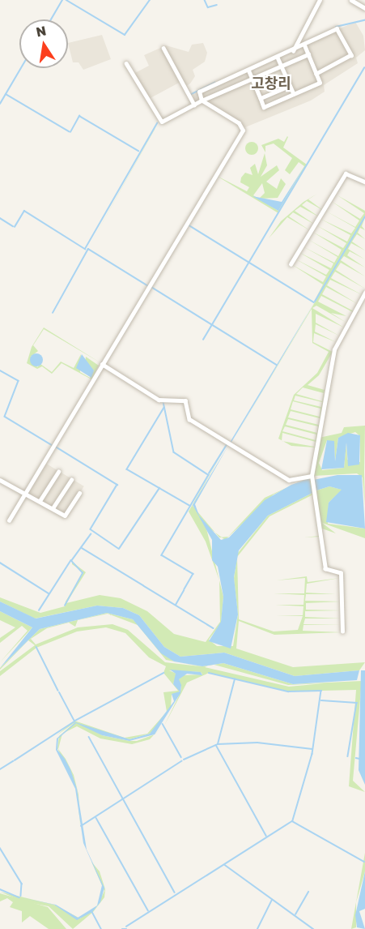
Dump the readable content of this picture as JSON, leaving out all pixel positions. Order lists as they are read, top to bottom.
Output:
{
  "districts": ["고창리"],
  "north": "top"
}
